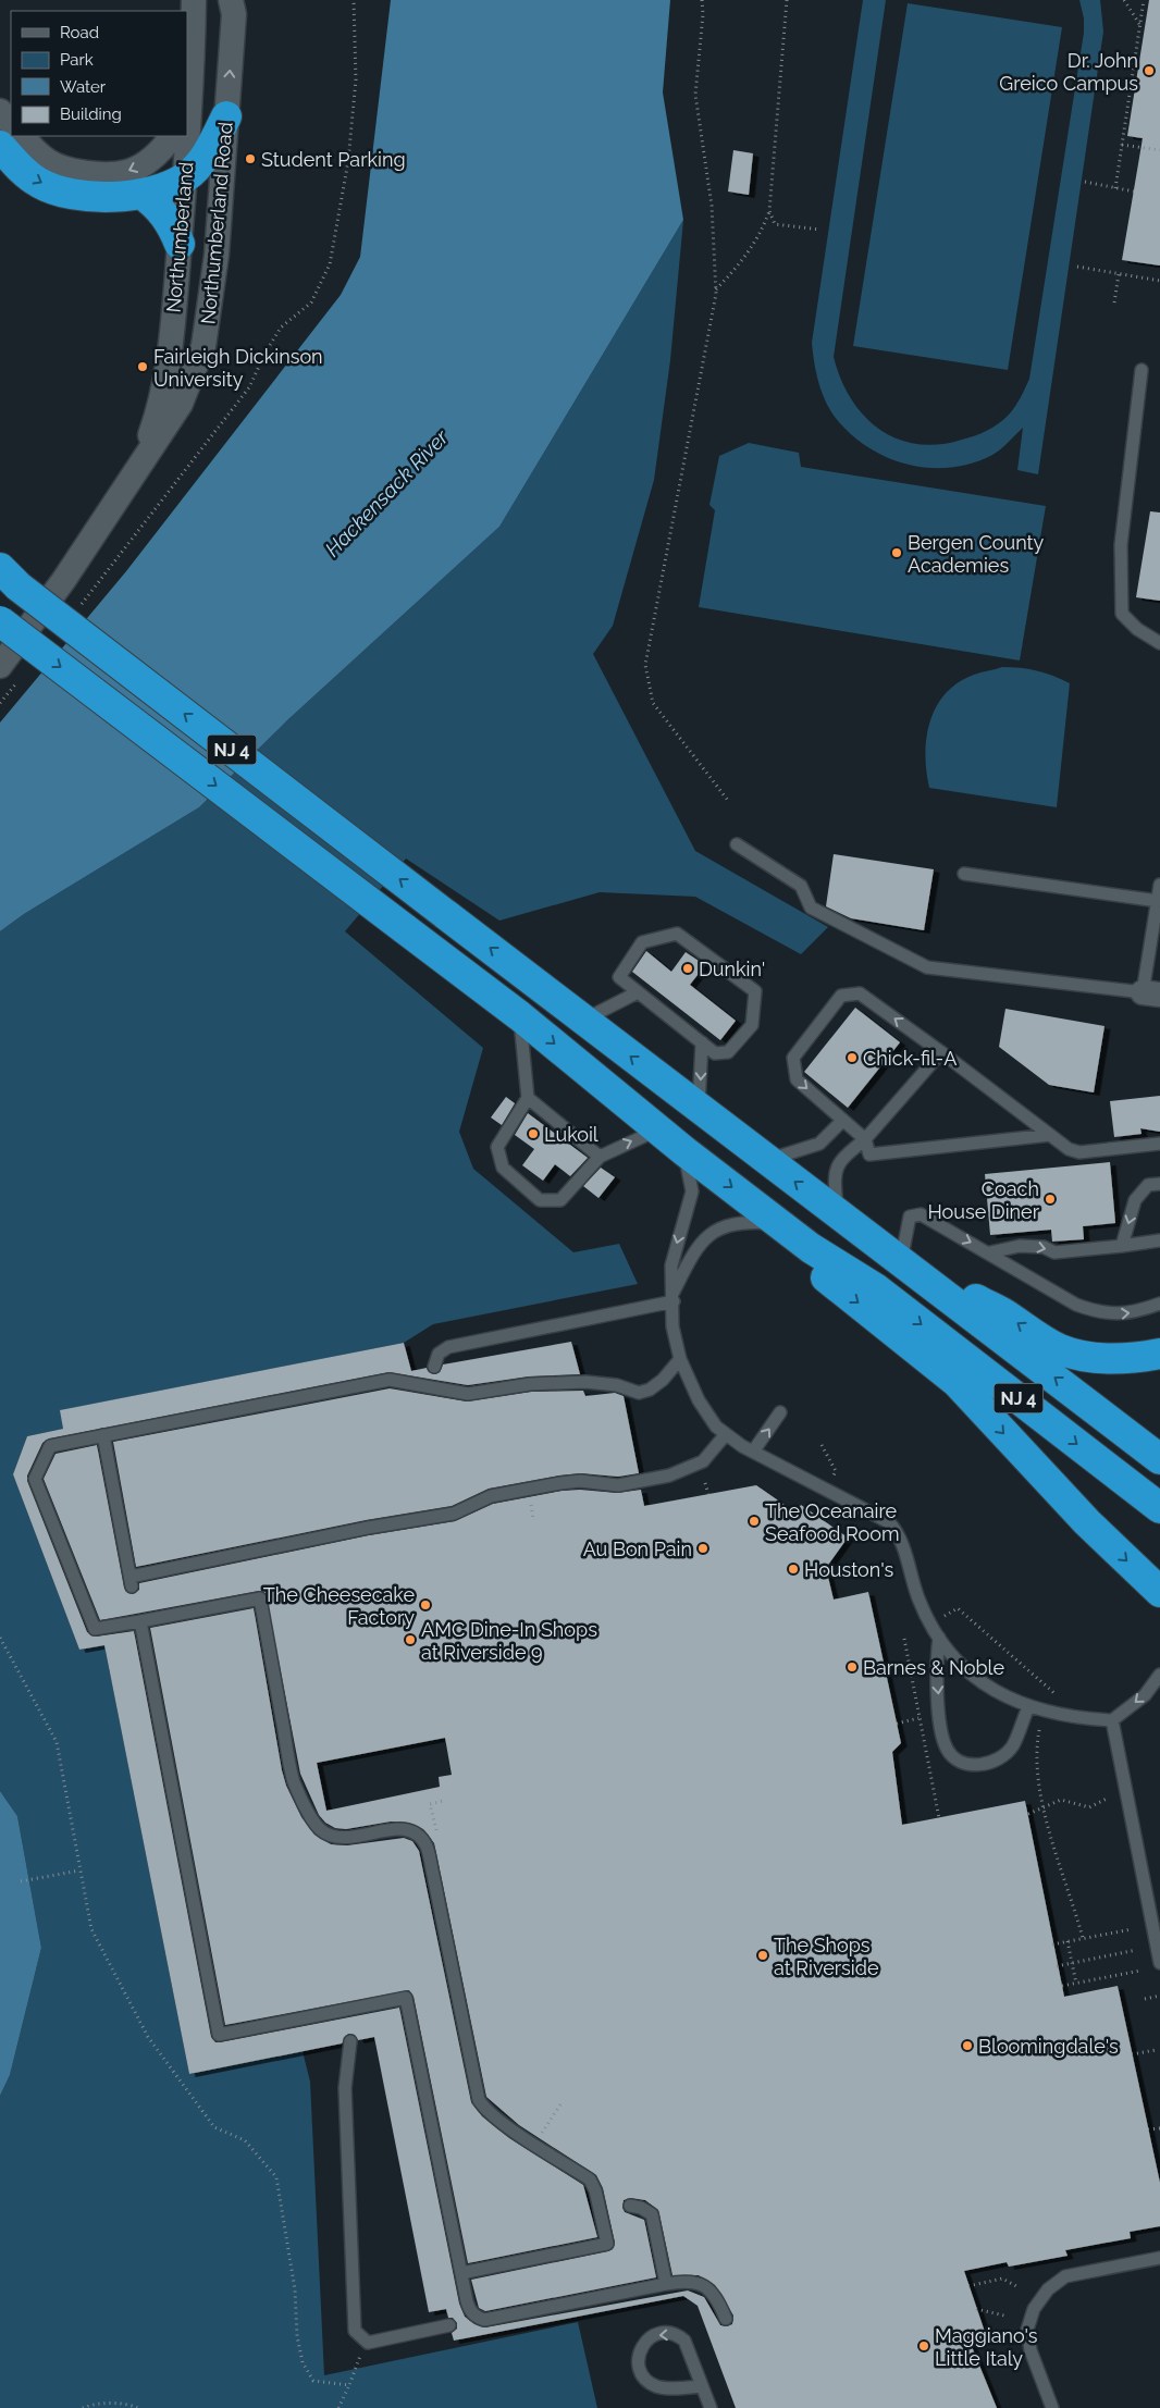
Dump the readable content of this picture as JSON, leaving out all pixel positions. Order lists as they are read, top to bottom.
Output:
{
  "streets": {
    "highway": ["NJ 4"],
    "street": ["Northumberland Road", "Northumberland"]
  },
  "crossings": [
    ["Northumberland Road", "Northumberland"]
  ],
  "water": ["Hackensack River"],
  "places": [
    "Dr. John Greico Campus",
    "Student Parking",
    "Fairleigh Dickinson University",
    "Bergen County Academies",
    "Dunkin'",
    "Chick-fil-A",
    "Lukoil",
    "Coach House Diner",
    "The Oceanaire Seafood Room",
    "Au Bon Pain",
    "Houston's",
    "The Cheesecake Factory",
    "AMC Dine-In Shops at Riverside 9",
    "Barnes & Noble",
    "The Shops at Riverside",
    "Bloomingdale's",
    "Maggiano's Little Italy"
  ],
  "legend": [
    "Road",
    "Park",
    "Water",
    "Building"
  ]
}
